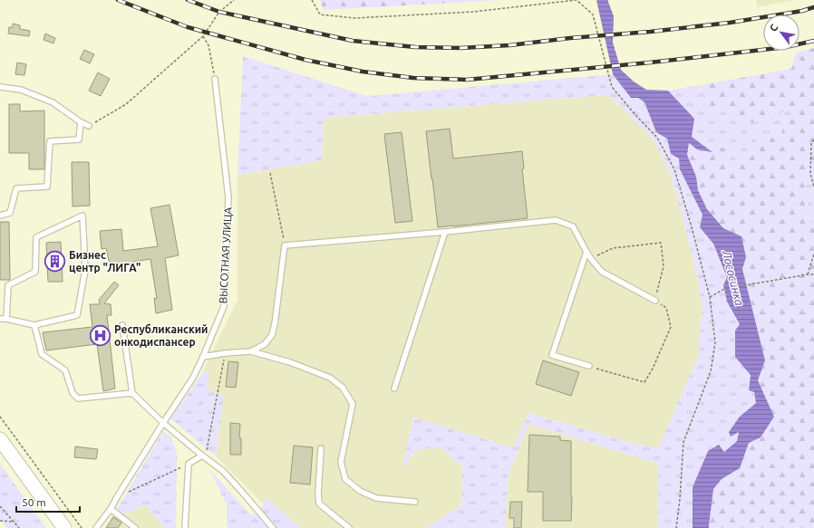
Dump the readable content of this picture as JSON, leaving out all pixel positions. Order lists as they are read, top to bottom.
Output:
{
  "streets": {
    "lane": ["ВЫСОТНАЯ УЛИЦА"]
  },
  "water": ["Лососинка"],
  "places": {
    "building": ["Бизнес центр \"ЛИГА\""],
    "hospital": ["Республиканский онкодиспансер"]
  },
  "scale_bar": "50 m",
  "north": "top left"
}
